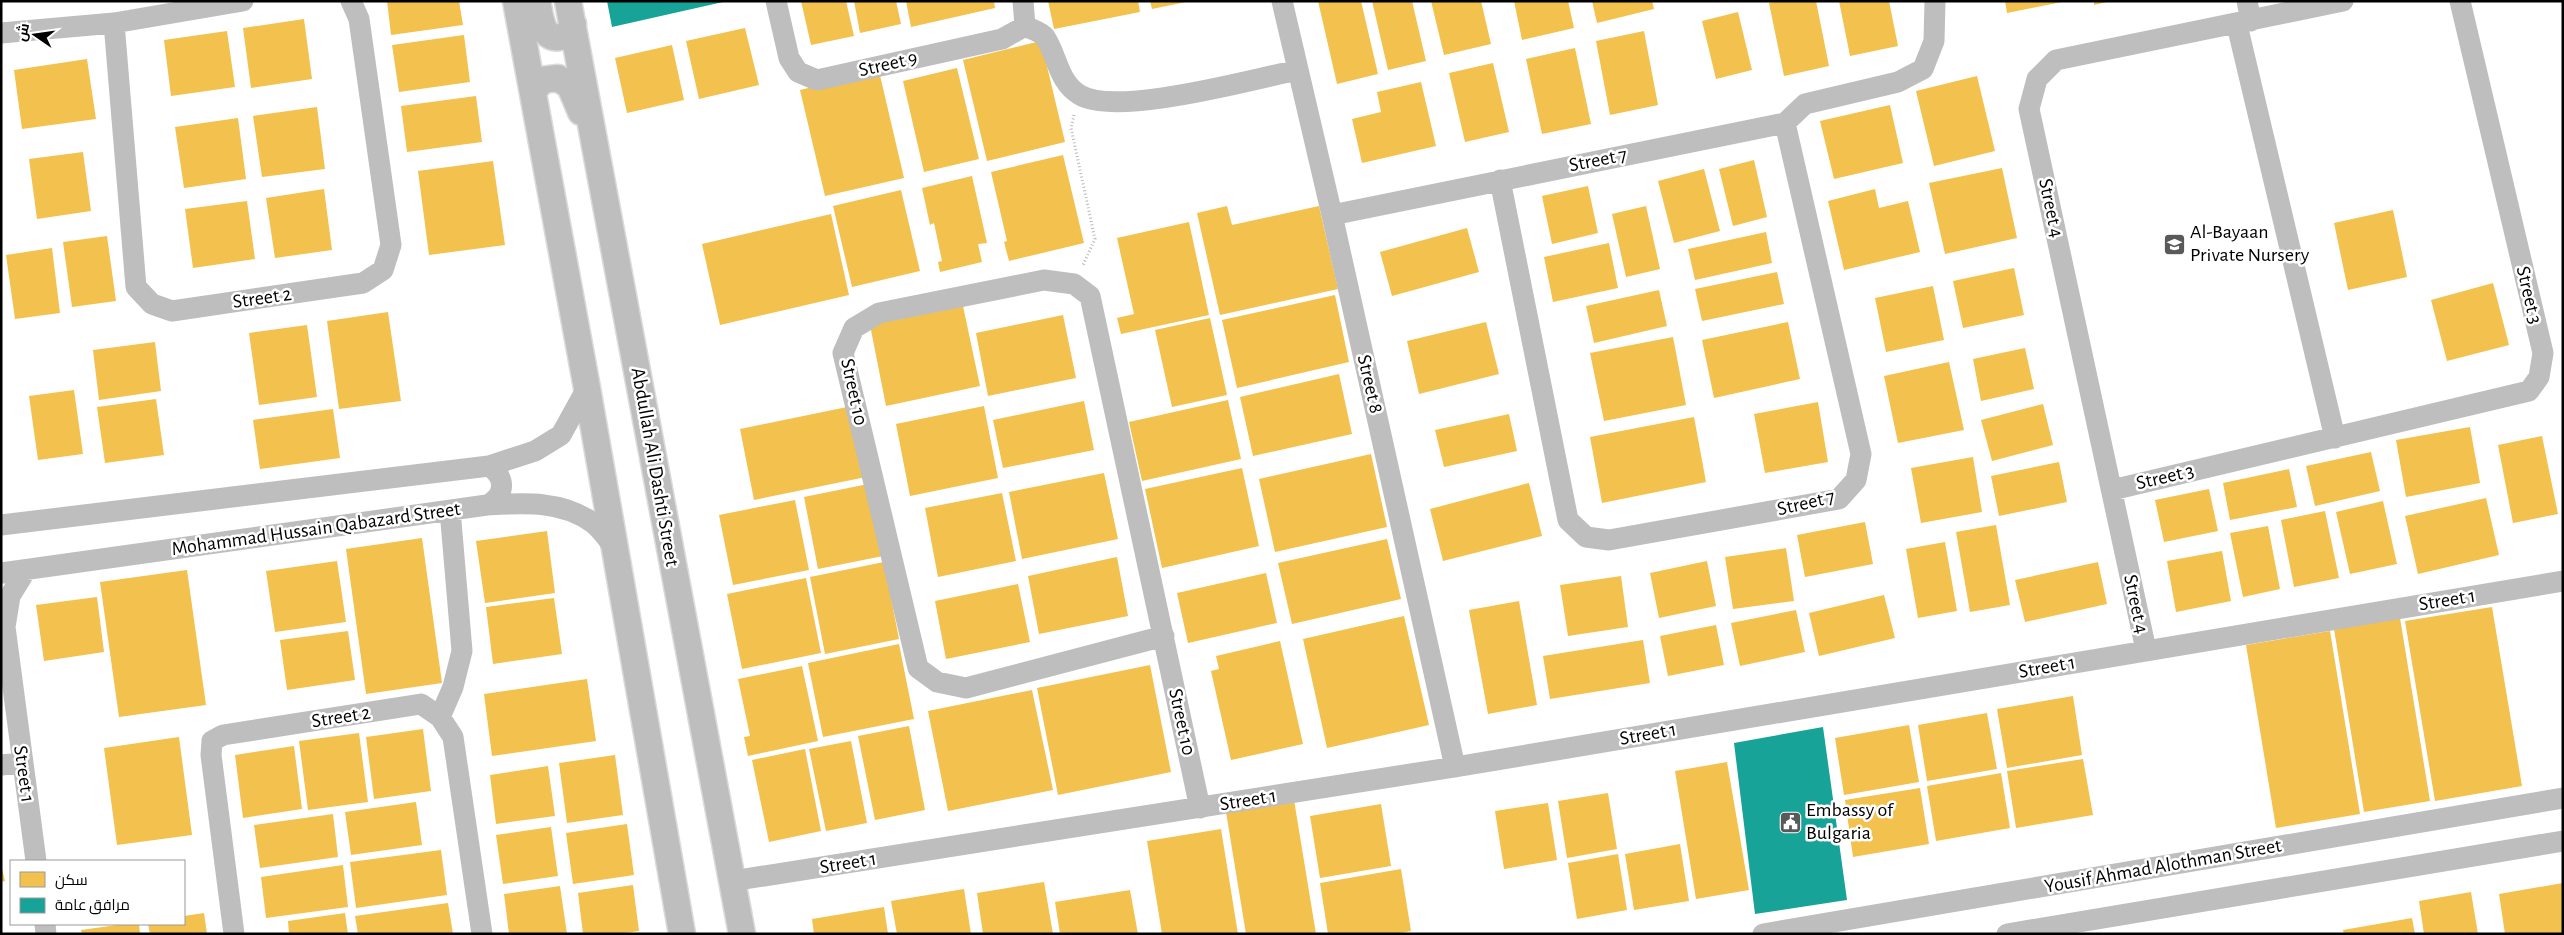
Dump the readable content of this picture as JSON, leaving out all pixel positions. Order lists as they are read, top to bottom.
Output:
{
  "streets": {
    "main road": ["Abdullah Ali Dashti Street"],
    "street": [
      "Street 9",
      "Street 7",
      "Street 4",
      "Street 3",
      "Street 2",
      "Street 8",
      "Street 10",
      "Mohammad Hussain Qabazard Street",
      "Street 1",
      "Yousif Ahmad Alothman Street"
    ]
  },
  "crossings": [
    ["Street 7", "Street 8"],
    ["Street 4", "Street 3"],
    ["Street 4", "Street 1"],
    ["Street 8", "Street 1"],
    ["Street 10", "Street 1"],
    ["Abdullah Ali Dashti Street", "Street 1"],
    ["Mohammad Hussain Qabazard Street", "Street 1"]
  ],
  "places": {
    "school or university": ["Al-Bayaan Private Nursery"],
    "public building": ["Embassy of Bulgaria"]
  },
  "legend": ["سكن", "مرافق عامة"],
  "north": "left"
}
